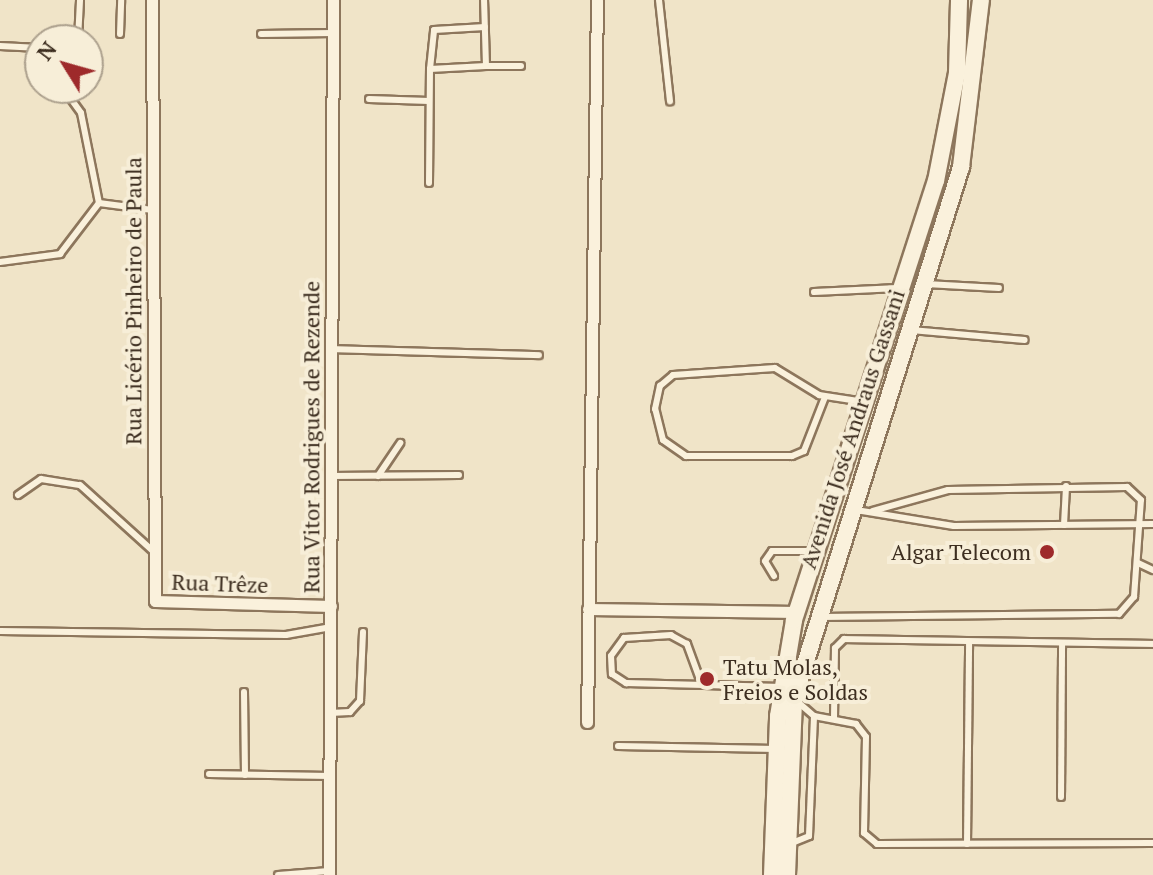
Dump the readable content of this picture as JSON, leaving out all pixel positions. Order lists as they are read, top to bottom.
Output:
{
  "streets": {
    "main road": ["Avenida José Andraus Gassani"],
    "street": ["Rua Licério Pinheiro de Paula", "Rua Vitor Rodrigues de Rezende", "Rua Trêze"]
  },
  "crossings": [
    ["Rua Licério Pinheiro de Paula", "Rua Trêze"],
    ["Rua Vitor Rodrigues de Rezende", "Rua Trêze"]
  ],
  "places": ["Algar Telecom", "Tatu Molas, Freios e Soldas"],
  "north": "top left"
}
